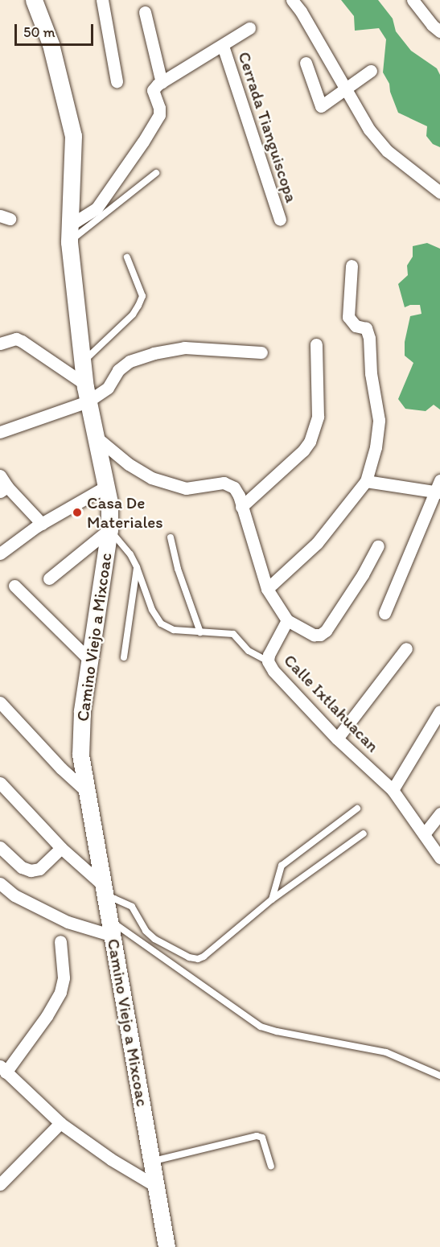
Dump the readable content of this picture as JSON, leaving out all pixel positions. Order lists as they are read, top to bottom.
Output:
{
  "streets": {
    "main road": ["Camino Viejo a Mixcoac"],
    "street": ["Cerrada Tianguiscopa", "Calle Ixtlahuacan"]
  },
  "places": ["Casa De Materiales"],
  "scale_bar": "50 m"
}
